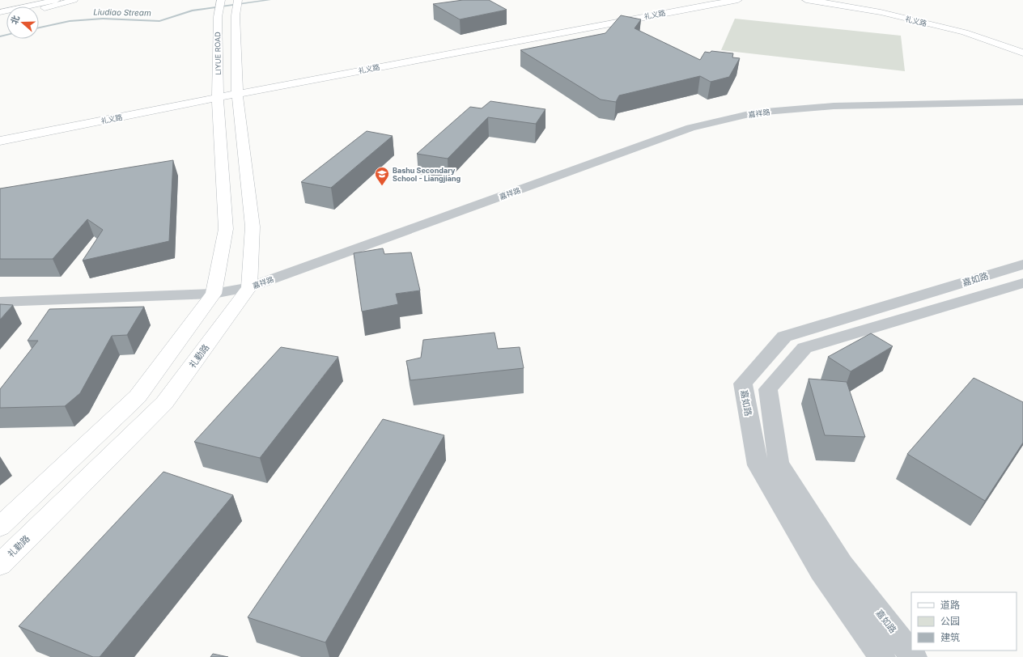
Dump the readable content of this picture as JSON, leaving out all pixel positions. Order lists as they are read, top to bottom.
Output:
{
  "streets": {
    "main road": ["礼义路", "LIYUE ROAD", "礼勤路"],
    "street": ["嘉祥路", "嘉如路"]
  },
  "crossings": [
    ["礼义路", "LIYUE ROAD"],
    ["嘉祥路", "礼勤路"]
  ],
  "water": ["Liudiao Stream"],
  "places": {
    "school or university": ["Bashu Secondary School - Liangjiang"]
  },
  "legend": ["道路", "公园", "建筑"],
  "north": "left"
}
